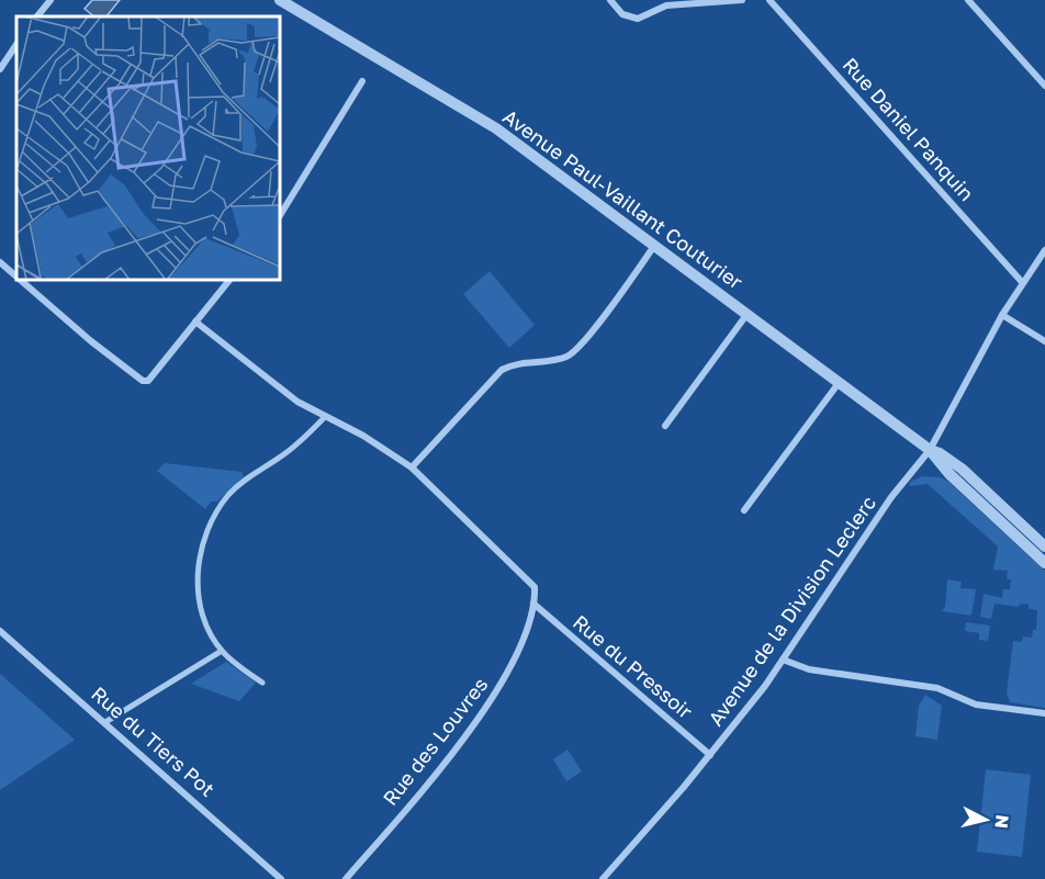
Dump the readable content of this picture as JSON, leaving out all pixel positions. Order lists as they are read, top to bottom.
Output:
{
  "streets": {
    "street": [
      "Rue Daniel Panquin",
      "Avenue Paul-Vaillant Couturier",
      "Avenue de la Division Leclerc",
      "Rue du Pressoir",
      "Rue du Tiers Pot",
      "Rue des Louvres"
    ]
  },
  "crossings": [
    ["Rue Daniel Panquin", "Avenue de la Division Leclerc"],
    ["Avenue Paul-Vaillant Couturier", "Avenue de la Division Leclerc"],
    ["Avenue de la Division Leclerc", "Rue du Pressoir"],
    ["Rue du Pressoir", "Rue des Louvres"]
  ],
  "north": "right"
}
